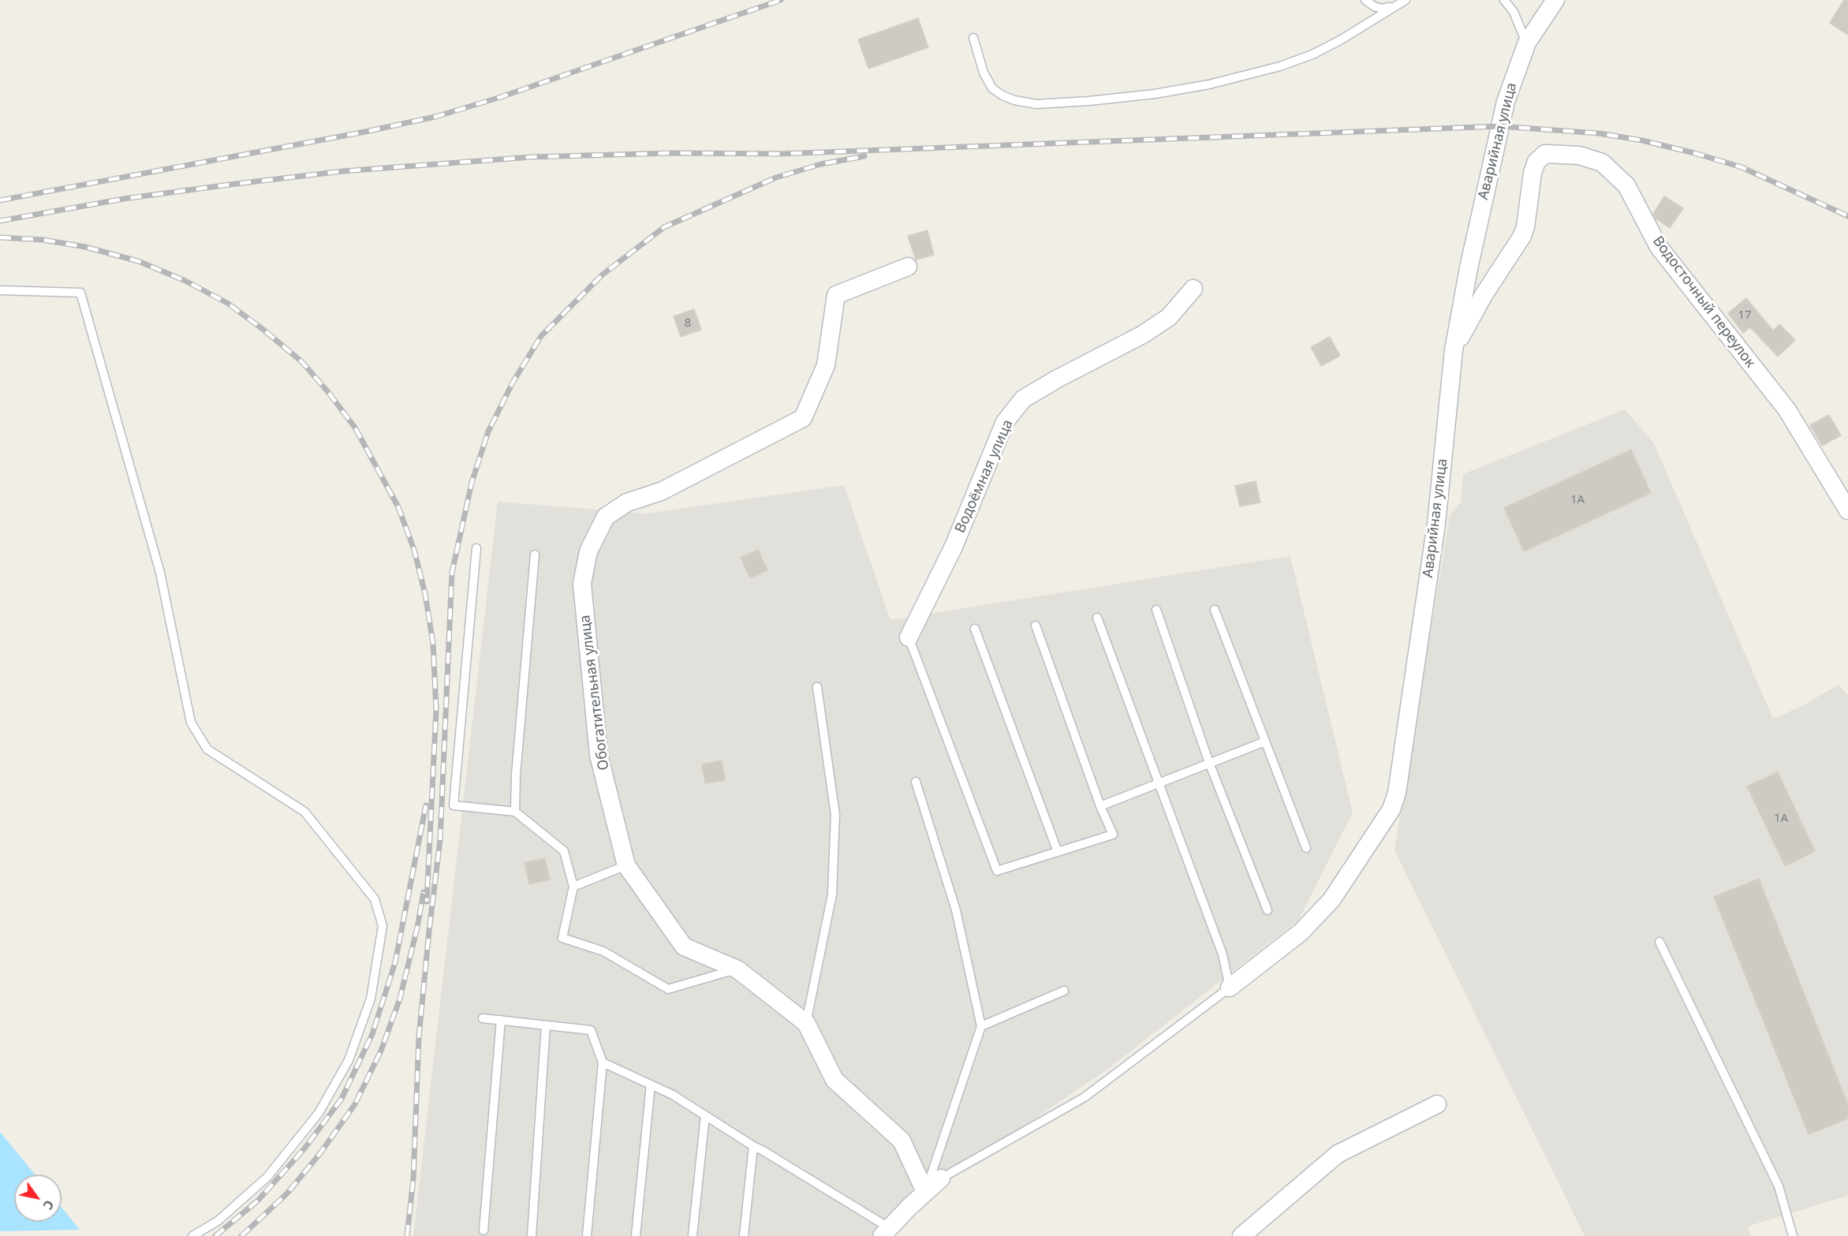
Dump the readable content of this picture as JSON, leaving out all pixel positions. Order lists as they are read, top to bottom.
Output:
{
  "streets": {
    "street": [
      "Аварийная улица",
      "Водосточный переулок",
      "Водоёмная улица",
      "Обогатительная улица"
    ]
  },
  "crossings": [
    ["Аварийная улица", "Водосточный переулок"]
  ],
  "house_numbers": [
    "17",
    "8",
    "1А",
    "1А"
  ],
  "north": "bottom right"
}
